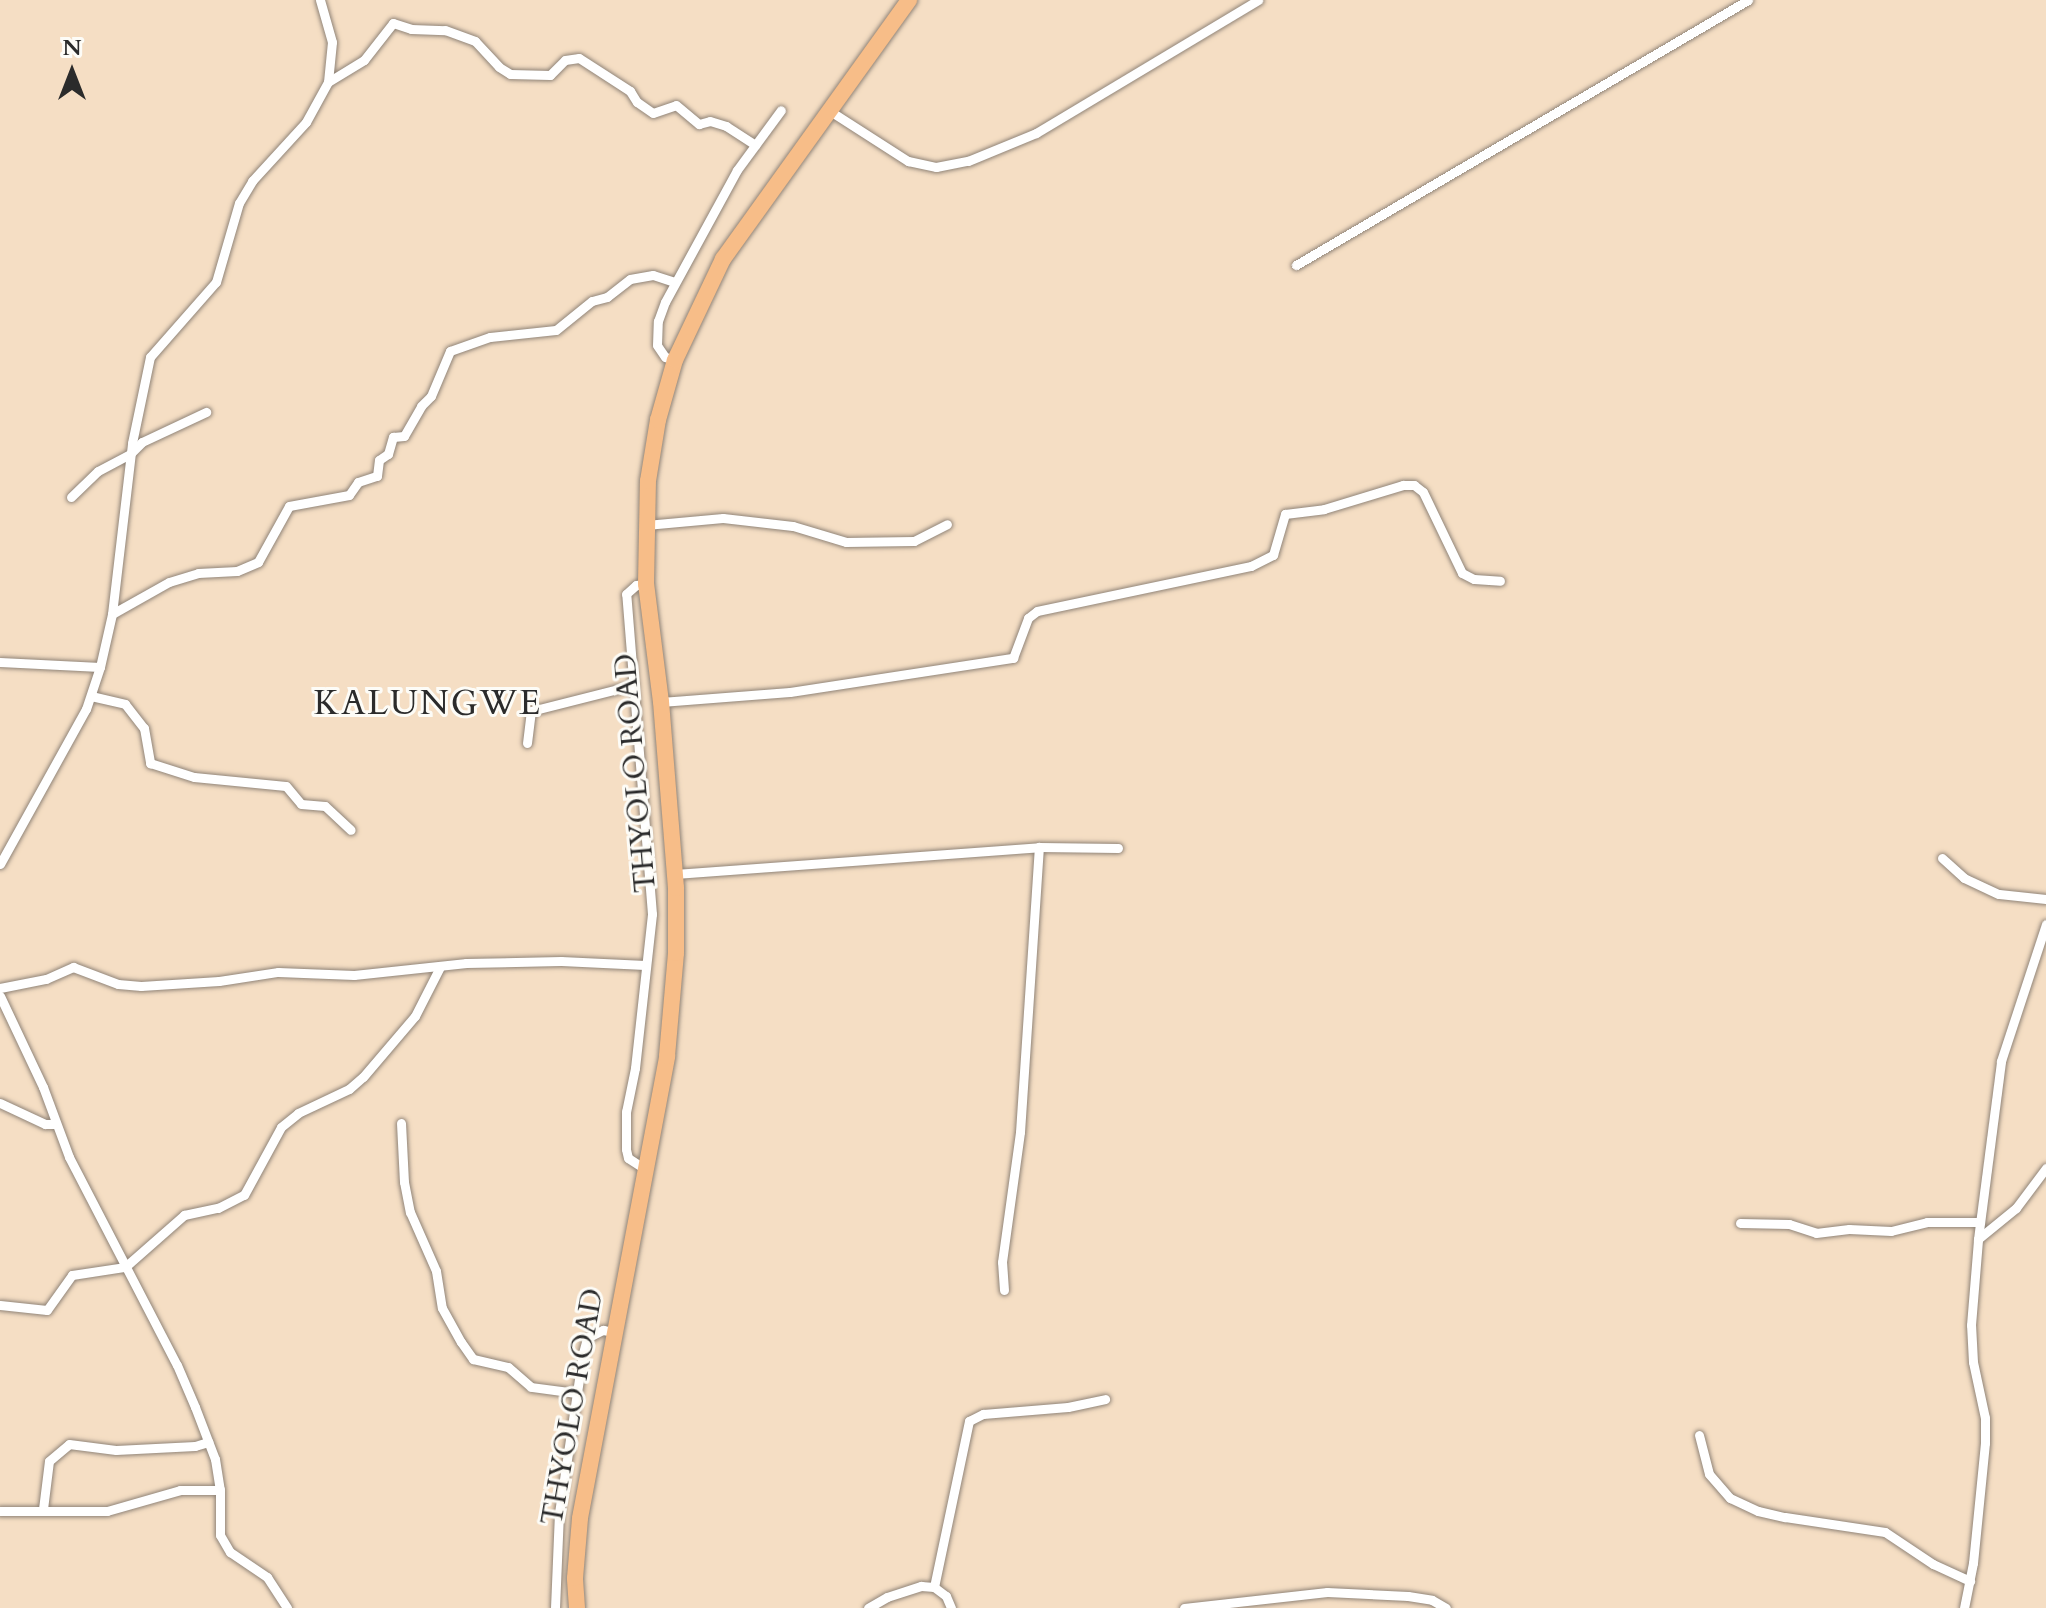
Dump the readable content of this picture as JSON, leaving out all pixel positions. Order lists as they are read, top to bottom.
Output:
{
  "streets": {
    "highway": ["THYOLO ROAD"]
  },
  "districts": ["KALUNGWE"],
  "north": "top"
}
